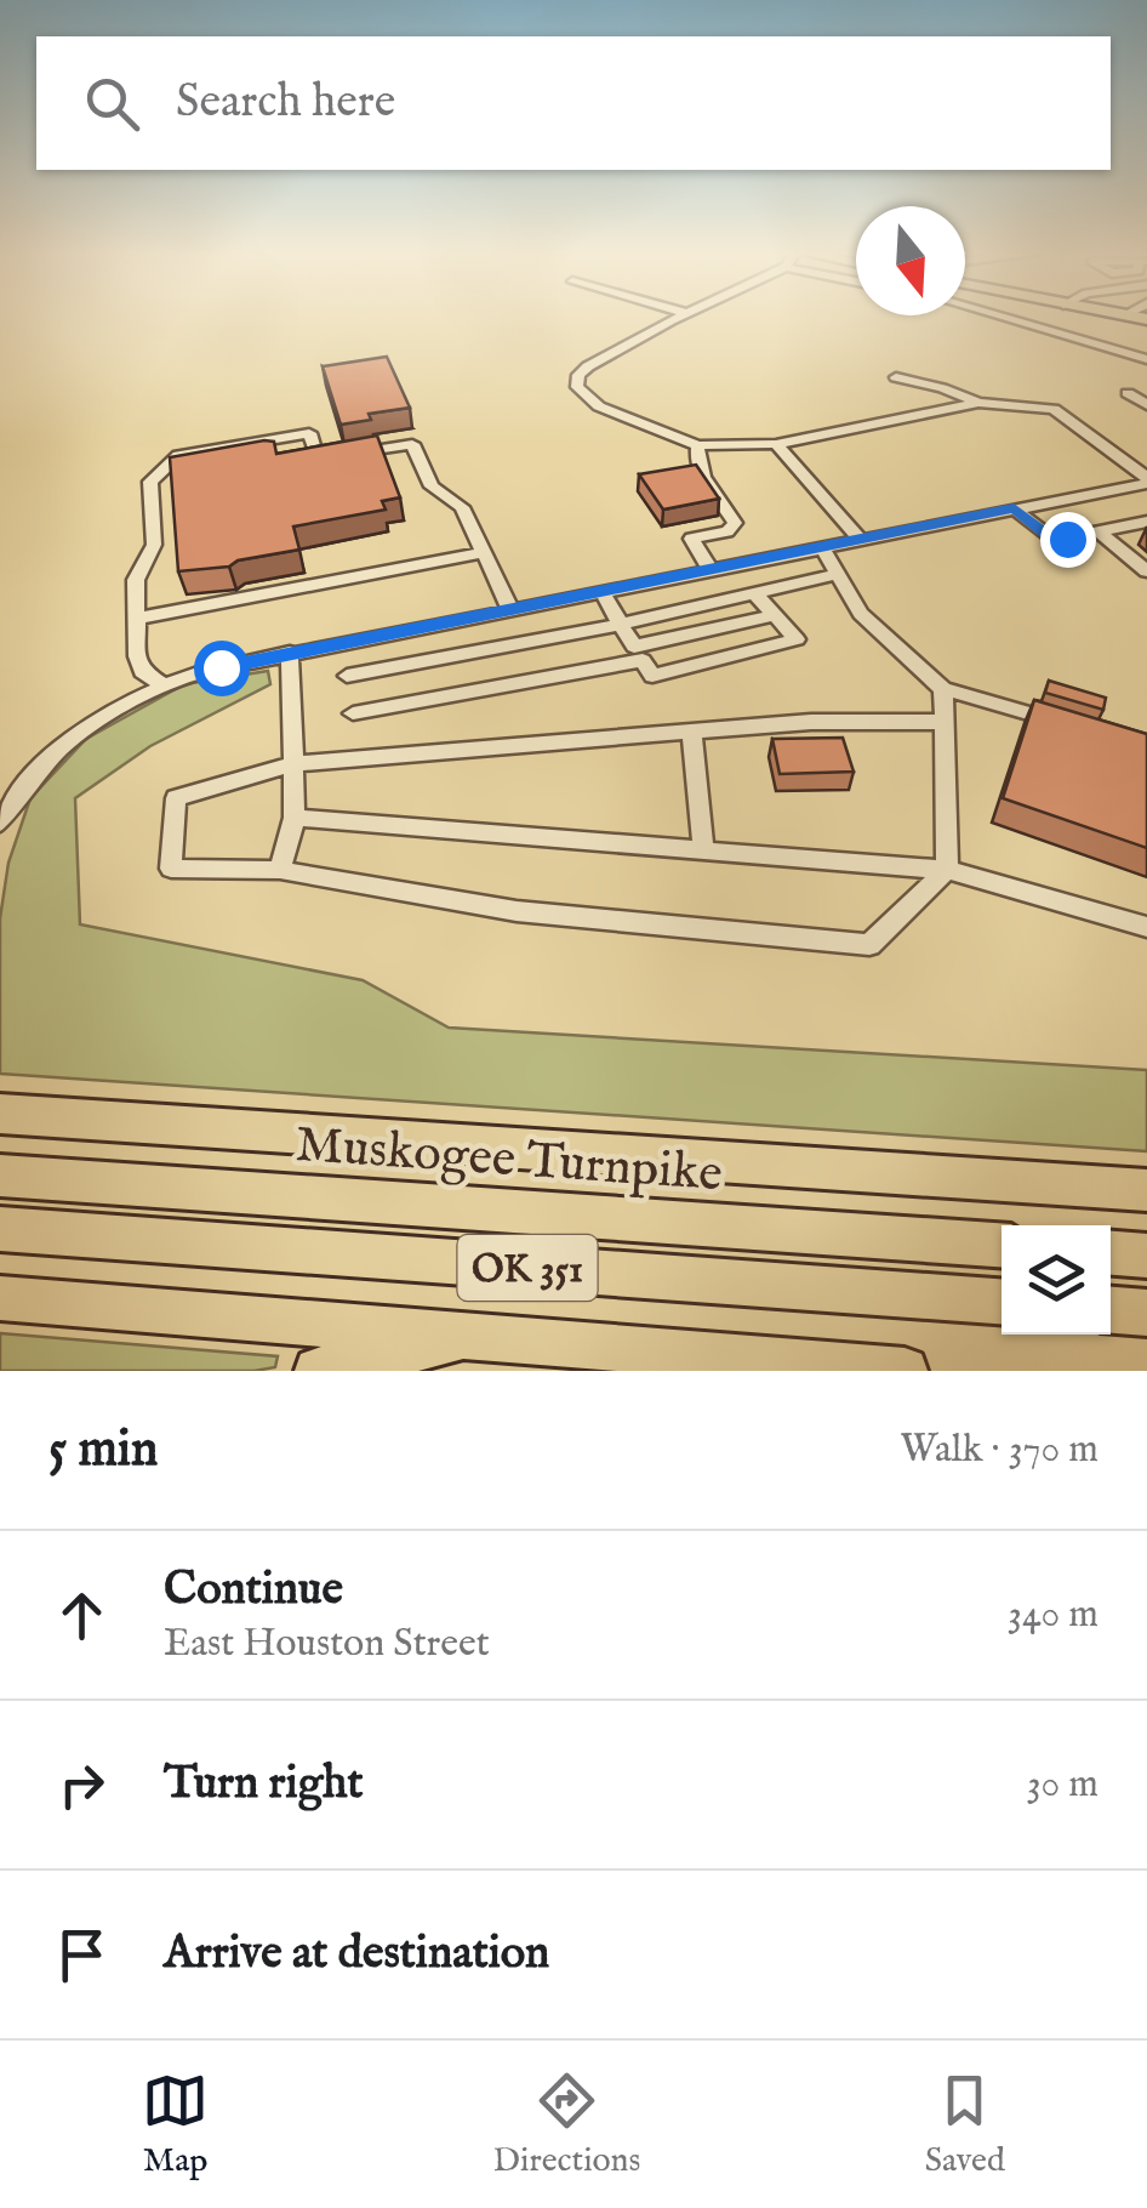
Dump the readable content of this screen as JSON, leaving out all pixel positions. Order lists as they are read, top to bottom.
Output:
{
  "streets": {
    "highway": ["Muskogee Turnpike", "OK 351"]
  },
  "north": "bottom",
  "page": {
    "search": "Search here",
    "heading": ["5 min", "Walk · 370 m"],
    "list": [
      ["Continue", "East Houston Street", "340 m"],
      ["Turn right", "30 m"],
      "Arrive at destination"
    ],
    "nav": ["Map", "Directions", "Saved"]
  }
}
